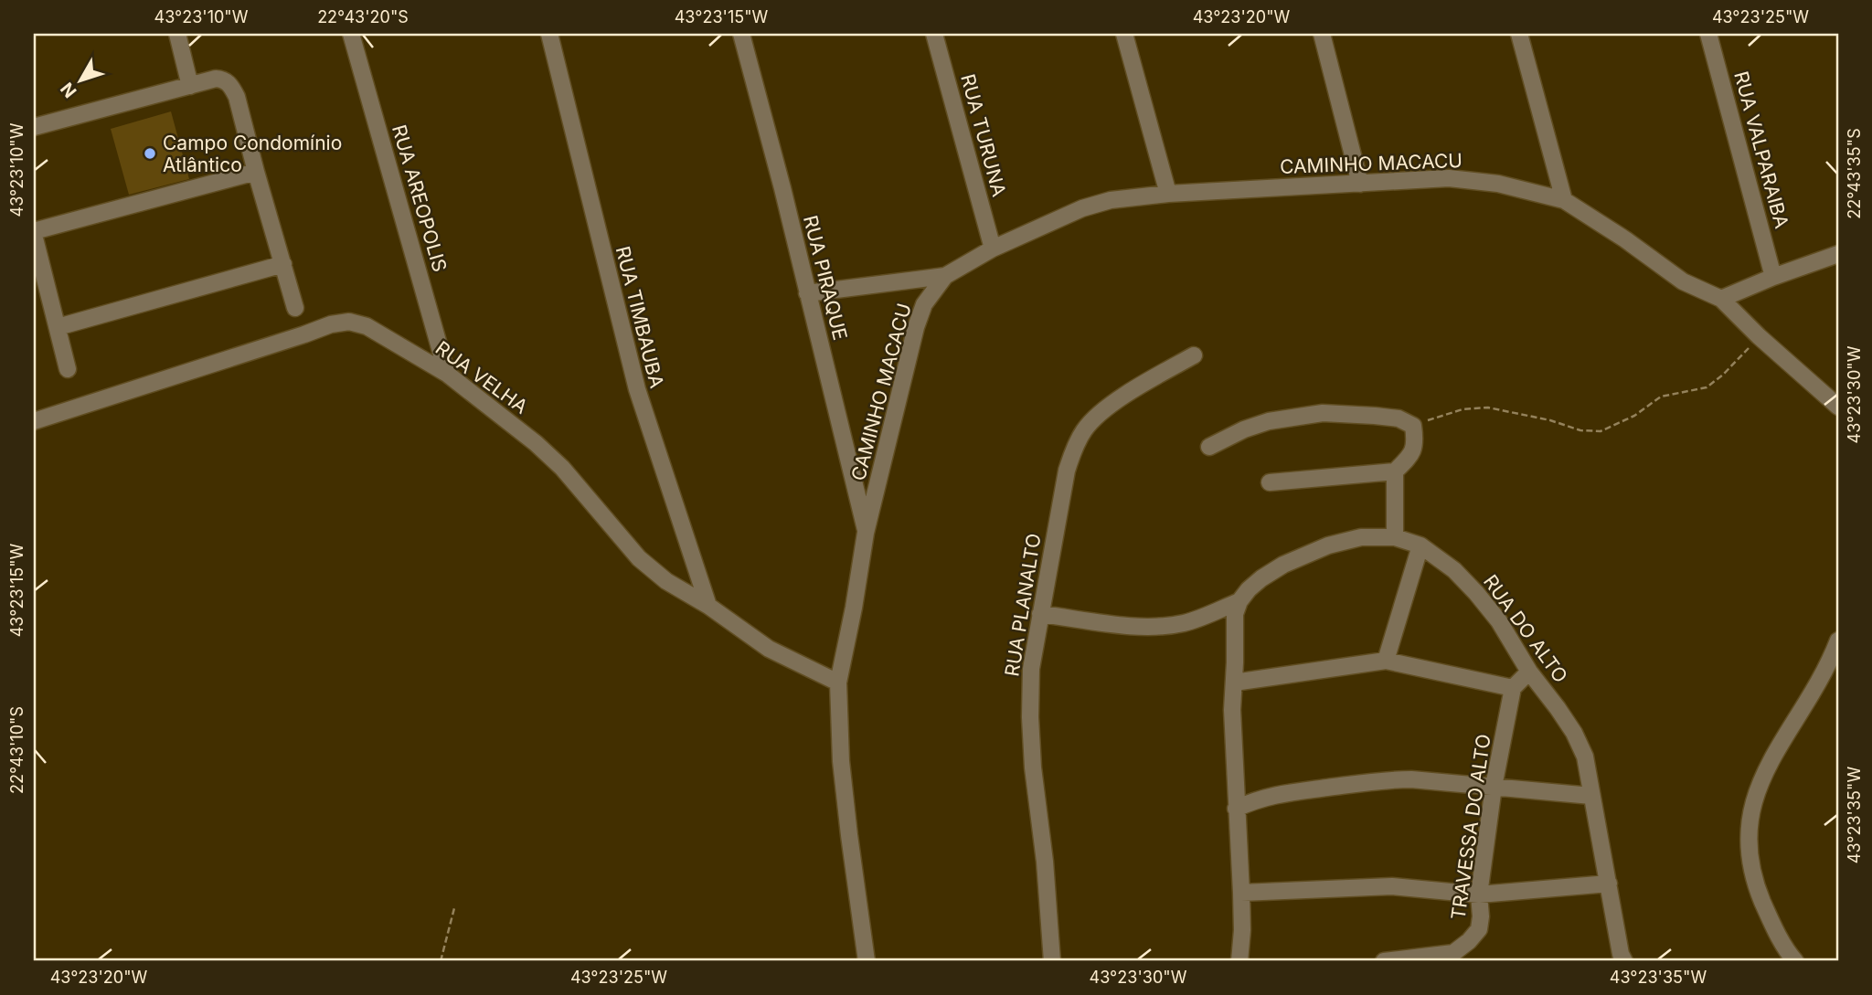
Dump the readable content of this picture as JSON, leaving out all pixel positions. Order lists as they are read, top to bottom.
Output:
{
  "streets": {
    "street": [
      "RUA TURUNA",
      "RUA VALPARAIBA",
      "CAMINHO MACACU",
      "RUA AREOPOLIS",
      "RUA PIRAQUE",
      "RUA TIMBAUBA",
      "RUA VELHA",
      "RUA PLANALTO",
      "RUA DO ALTO",
      "TRAVESSA DO ALTO"
    ]
  },
  "crossings": [
    ["RUA TURUNA", "CAMINHO MACACU"],
    ["CAMINHO MACACU", "RUA PIRAQUE"],
    ["CAMINHO MACACU", "RUA VELHA"],
    ["RUA AREOPOLIS", "RUA VELHA"],
    ["RUA TIMBAUBA", "RUA VELHA"]
  ],
  "places": ["Campo Condomínio Atlântico"],
  "north": "bottom left",
  "coordinates": [
    "43°23'10\"W",
    "22°43'20\"S",
    "43°23'15\"W",
    "43°23'20\"W",
    "43°23'25\"W",
    "22°43'35\"S",
    "43°23'30\"W",
    "22°43'10\"S",
    "43°23'35\"W"
  ]
}
